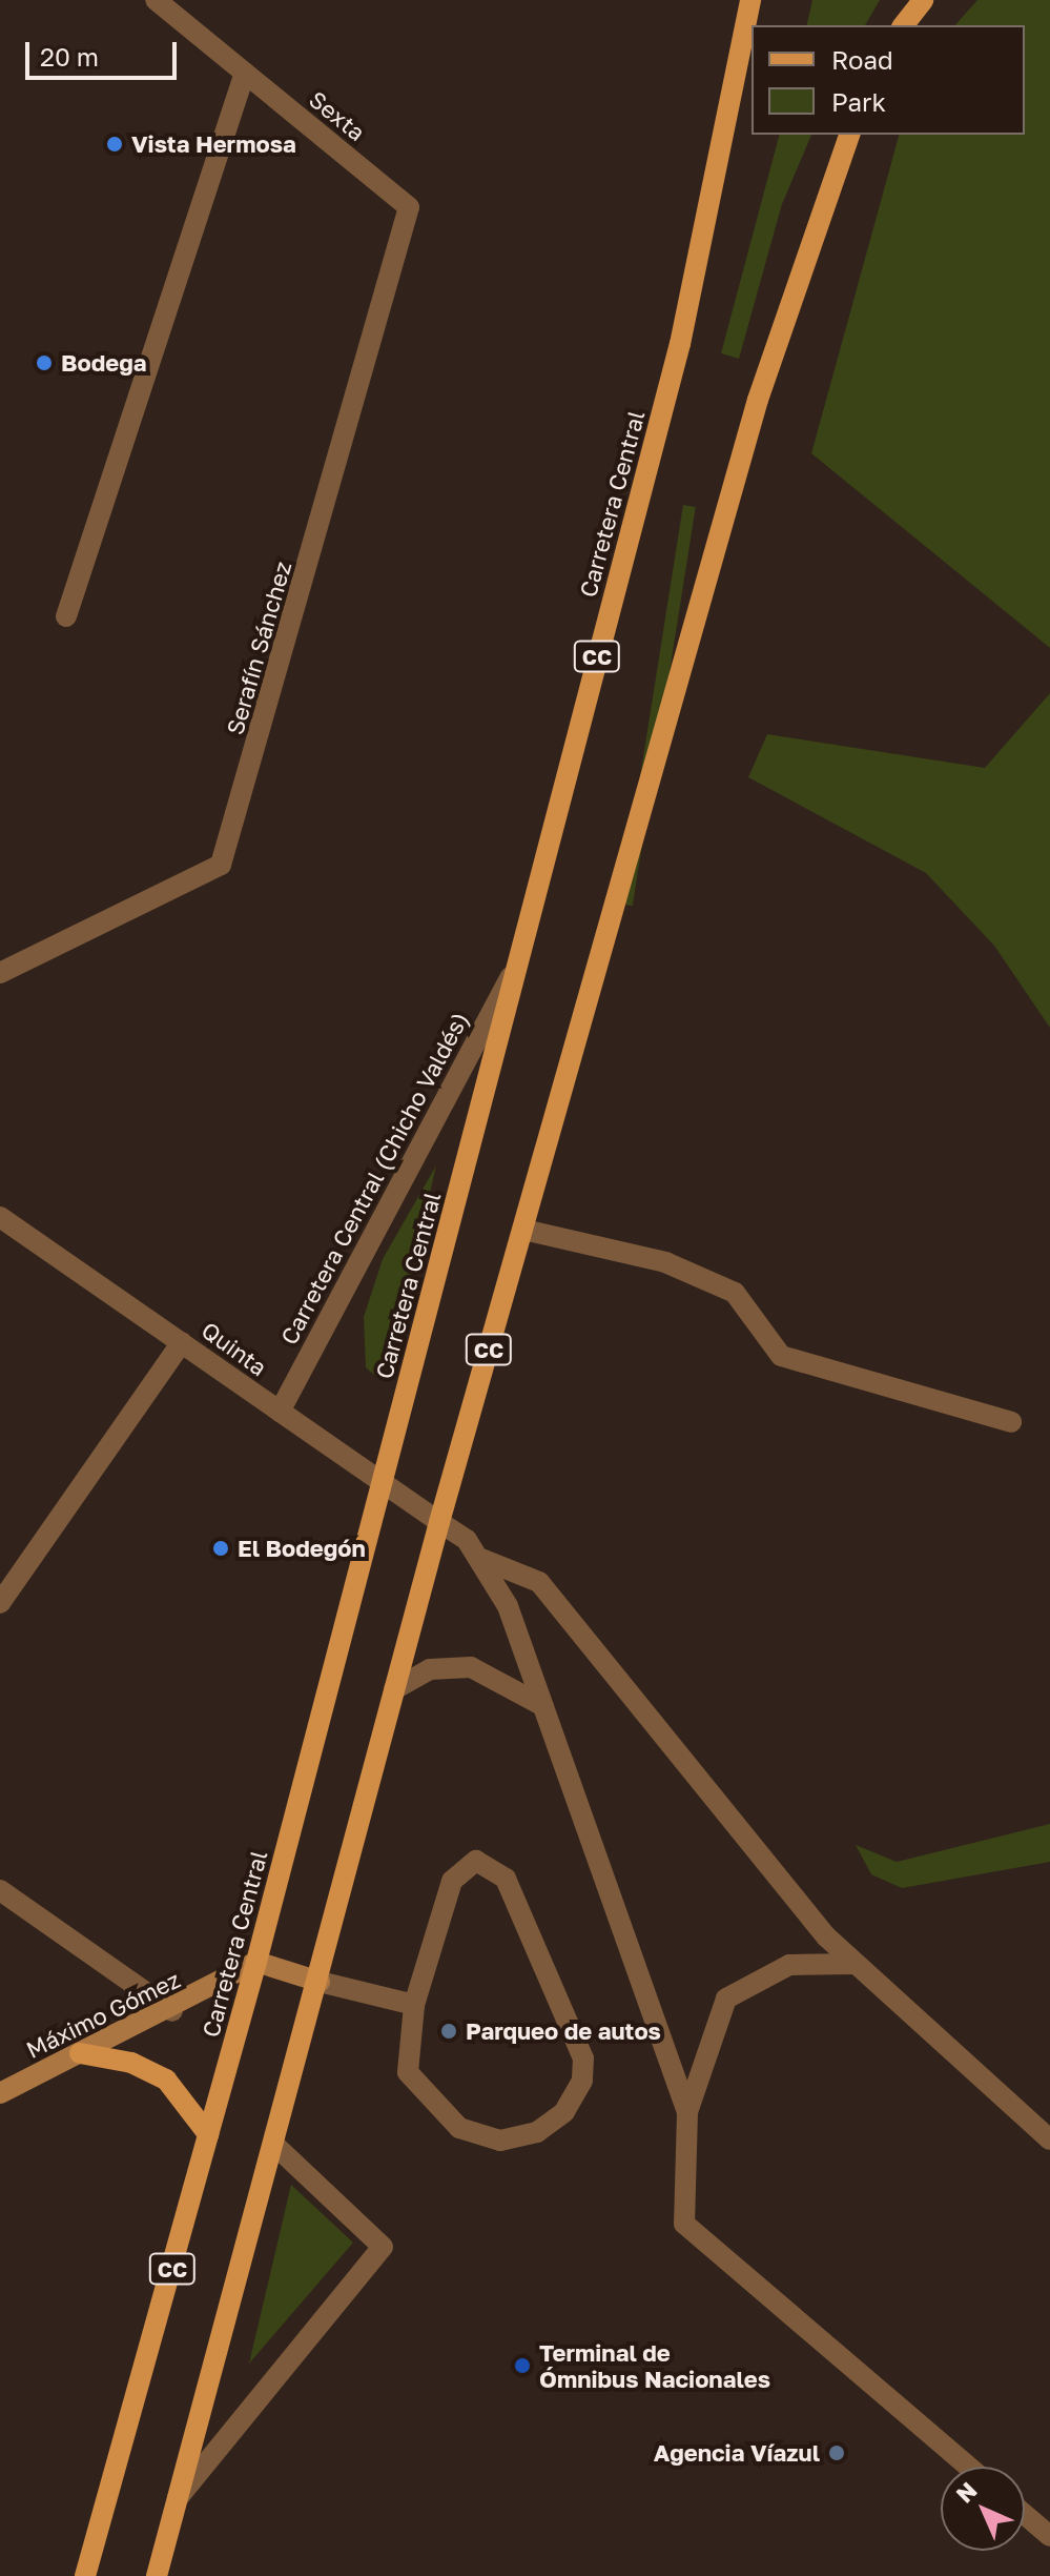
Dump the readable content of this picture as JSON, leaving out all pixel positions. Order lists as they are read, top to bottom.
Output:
{
  "streets": {
    "main road": ["Carretera Central", "CC", "Máximo Gómez"],
    "street": [
      "Sexta",
      "Serafín Sánchez",
      "Carretera Central (Chicho Valdés)",
      "Quinta"
    ]
  },
  "crossings": [
    ["Sexta", "Serafín Sánchez"],
    ["Carretera Central", "Carretera Central (Chicho Valdés)"],
    ["Carretera Central", "Quinta"],
    ["Carretera Central", "Máximo Gómez"],
    ["CC", "Quinta"],
    ["Carretera Central (Chicho Valdés)", "Quinta"]
  ],
  "places": [
    "Vista Hermosa",
    "Bodega",
    "El Bodegón",
    "Parqueo de autos",
    "Terminal de Ómnibus Nacionales",
    "Agencia Víazul"
  ],
  "legend": ["Road", "Park"],
  "scale_bar": "20 m",
  "north": "top left"
}
